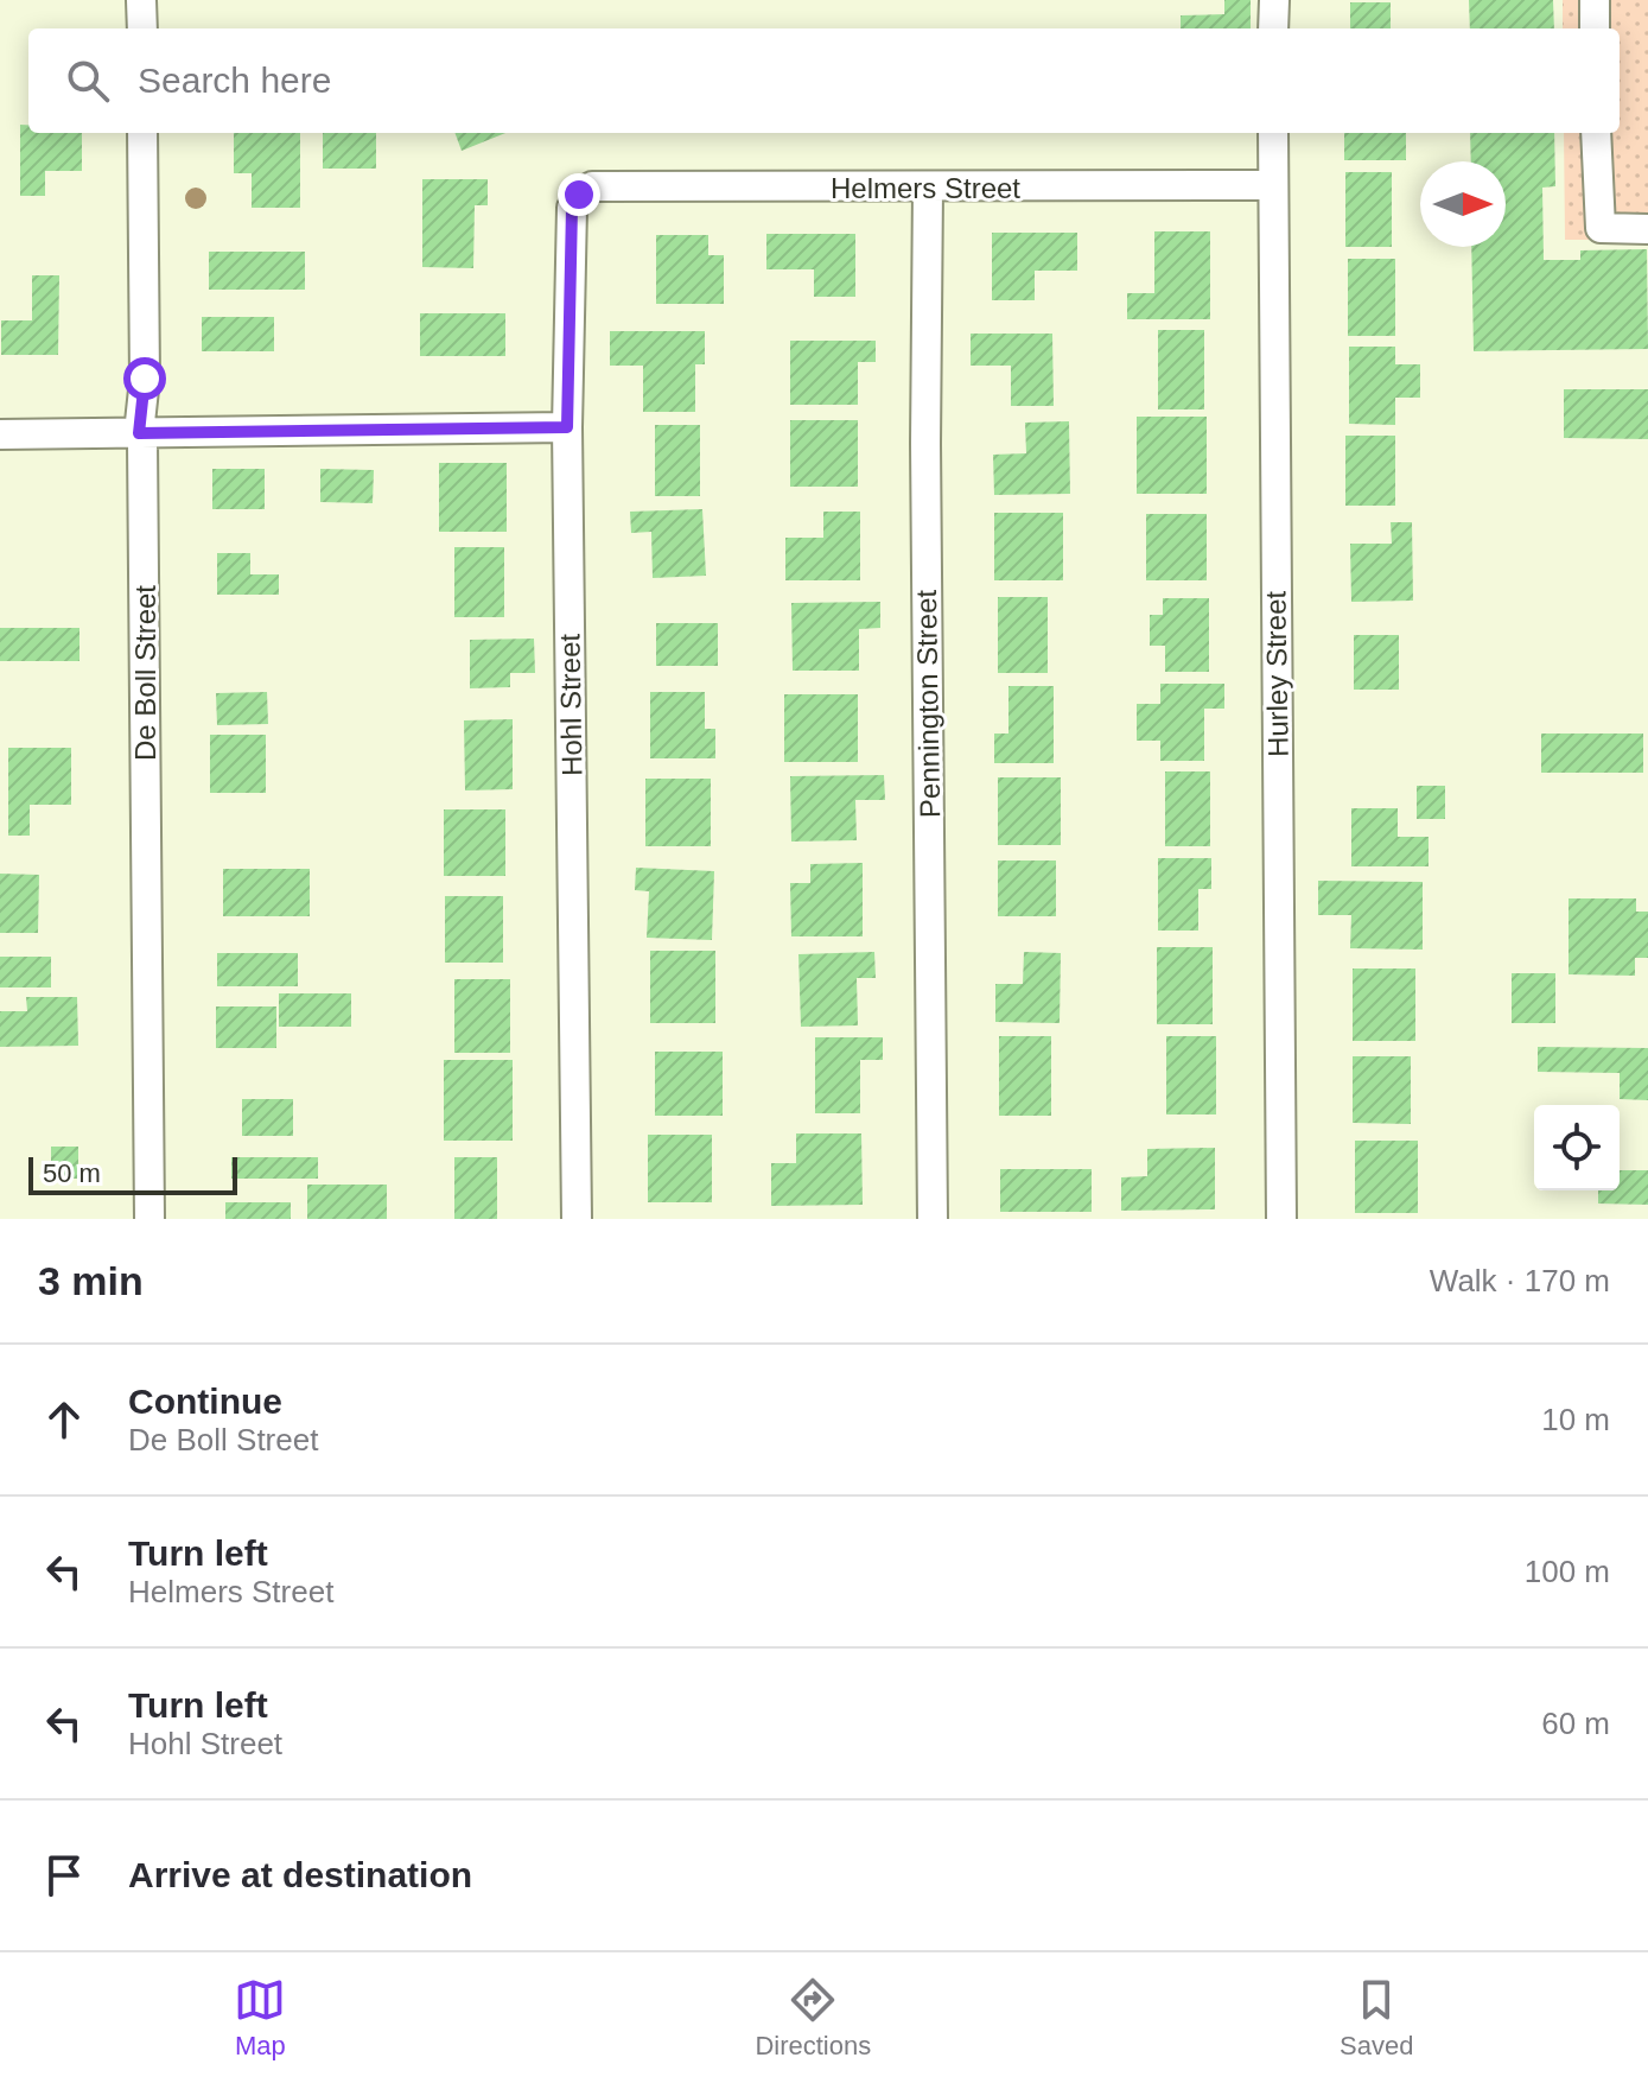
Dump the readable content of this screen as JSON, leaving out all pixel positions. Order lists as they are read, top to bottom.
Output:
{
  "streets": {
    "street": [
      "Helmers Street",
      "De Boll Street",
      "Hurley Street",
      "Pennington Street",
      "Hohl Street"
    ]
  },
  "crossings": [
    ["Helmers Street", "Hurley Street"],
    ["Helmers Street", "Pennington Street"],
    ["Helmers Street", "Hohl Street"]
  ],
  "scale_bar": "50 m",
  "north": "right",
  "page": {
    "search": "Search here",
    "scale": "50 m",
    "heading": ["3 min", "Walk · 170 m"],
    "list": [
      ["Continue", "De Boll Street", "10 m"],
      ["Turn left", "Helmers Street", "100 m"],
      ["Turn left", "Hohl Street", "60 m"],
      "Arrive at destination"
    ],
    "nav": ["Map", "Directions", "Saved"]
  }
}
